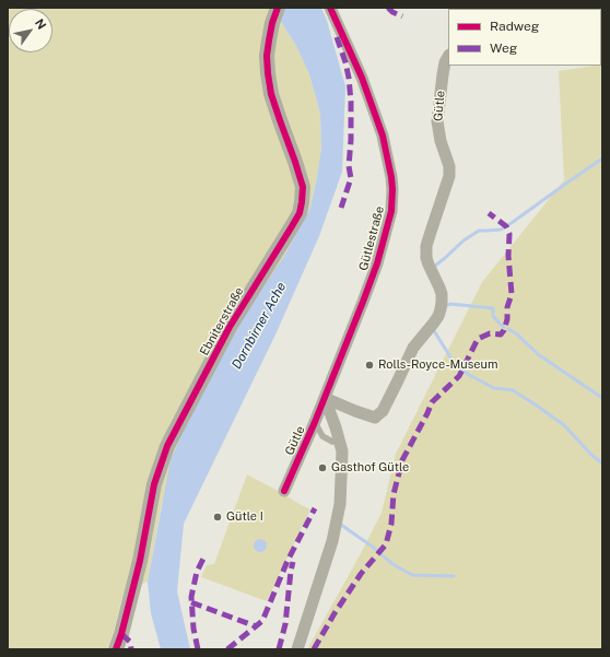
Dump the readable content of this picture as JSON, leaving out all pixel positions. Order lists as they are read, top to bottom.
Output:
{
  "streets": {
    "street": ["Gütle", "Gütlestraße", "Ebniterstraße"]
  },
  "crossings": [
    ["Gütle", "Gütlestraße"]
  ],
  "water": ["Dornbirner Ache"],
  "places": ["Rolls-Royce-Museum", "Gasthof Gütle", "Gütle I"],
  "legend": ["Radweg", "Weg"],
  "north": "top right"
}
